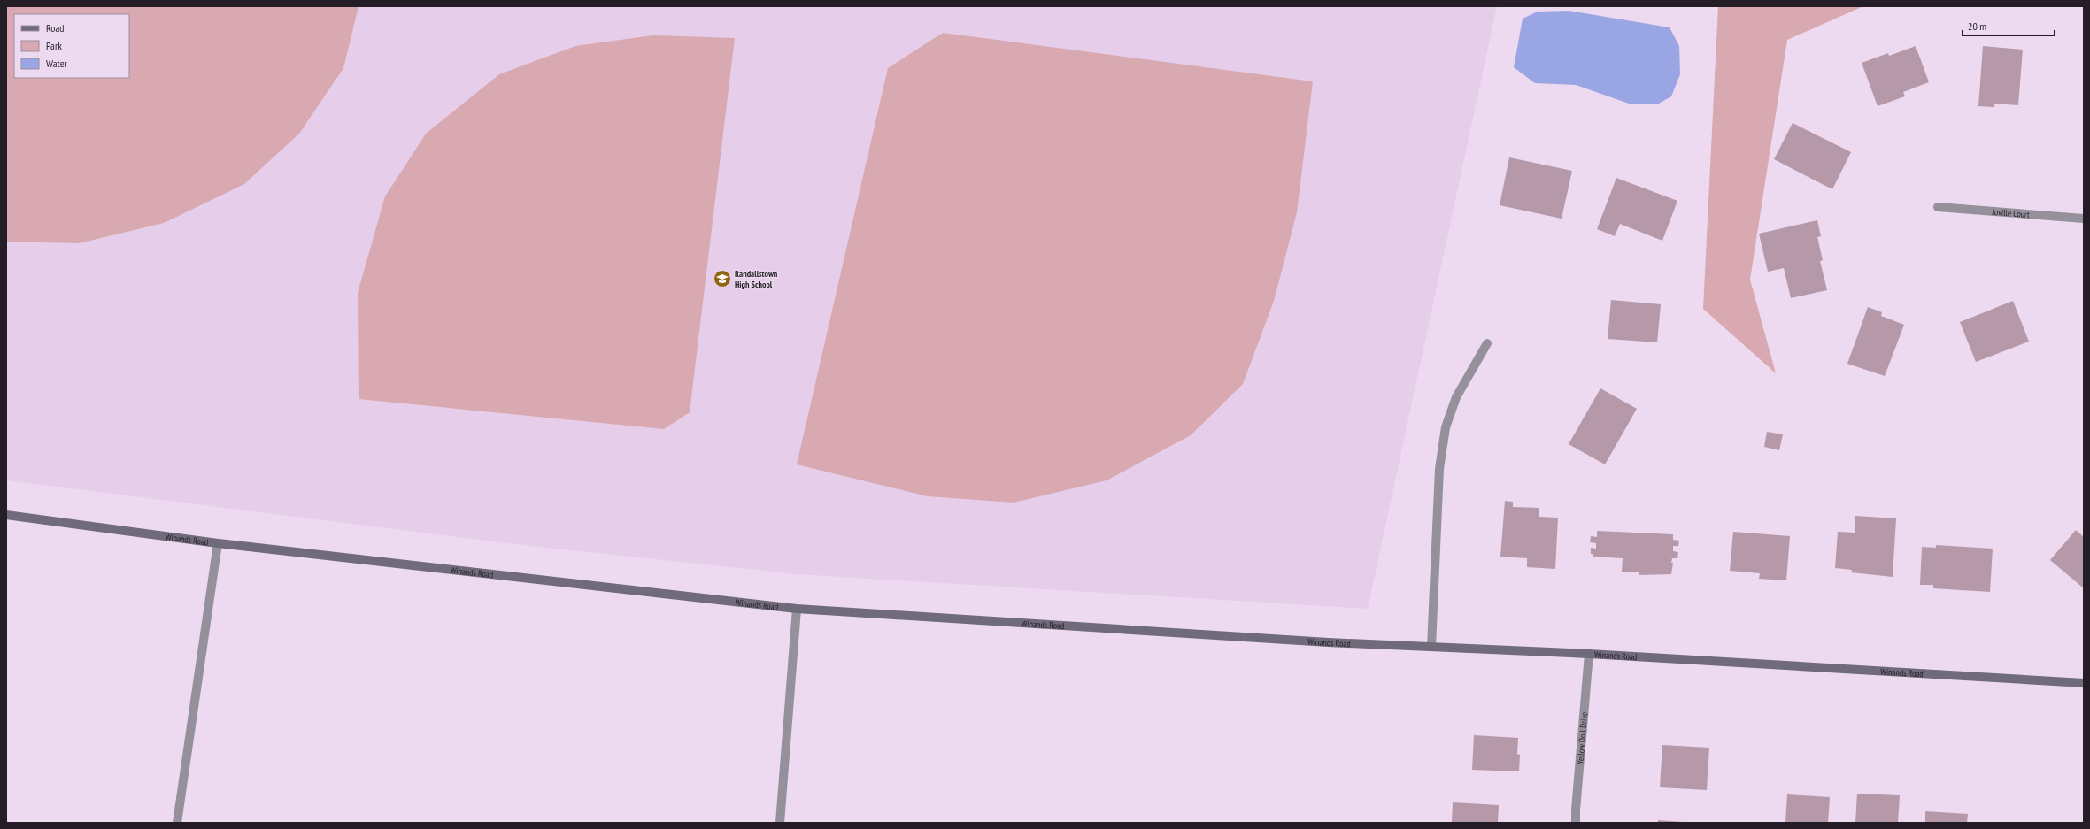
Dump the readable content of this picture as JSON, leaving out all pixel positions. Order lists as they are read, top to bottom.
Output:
{
  "streets": {
    "street": ["Joville Court", "Winands Road", "Yellow Doll Drive"]
  },
  "crossings": [
    ["Winands Road", "Yellow Doll Drive"]
  ],
  "places": {
    "school or university": ["Randallstown High School"]
  },
  "legend": ["Road", "Park", "Water"],
  "scale_bar": "20 m"
}
